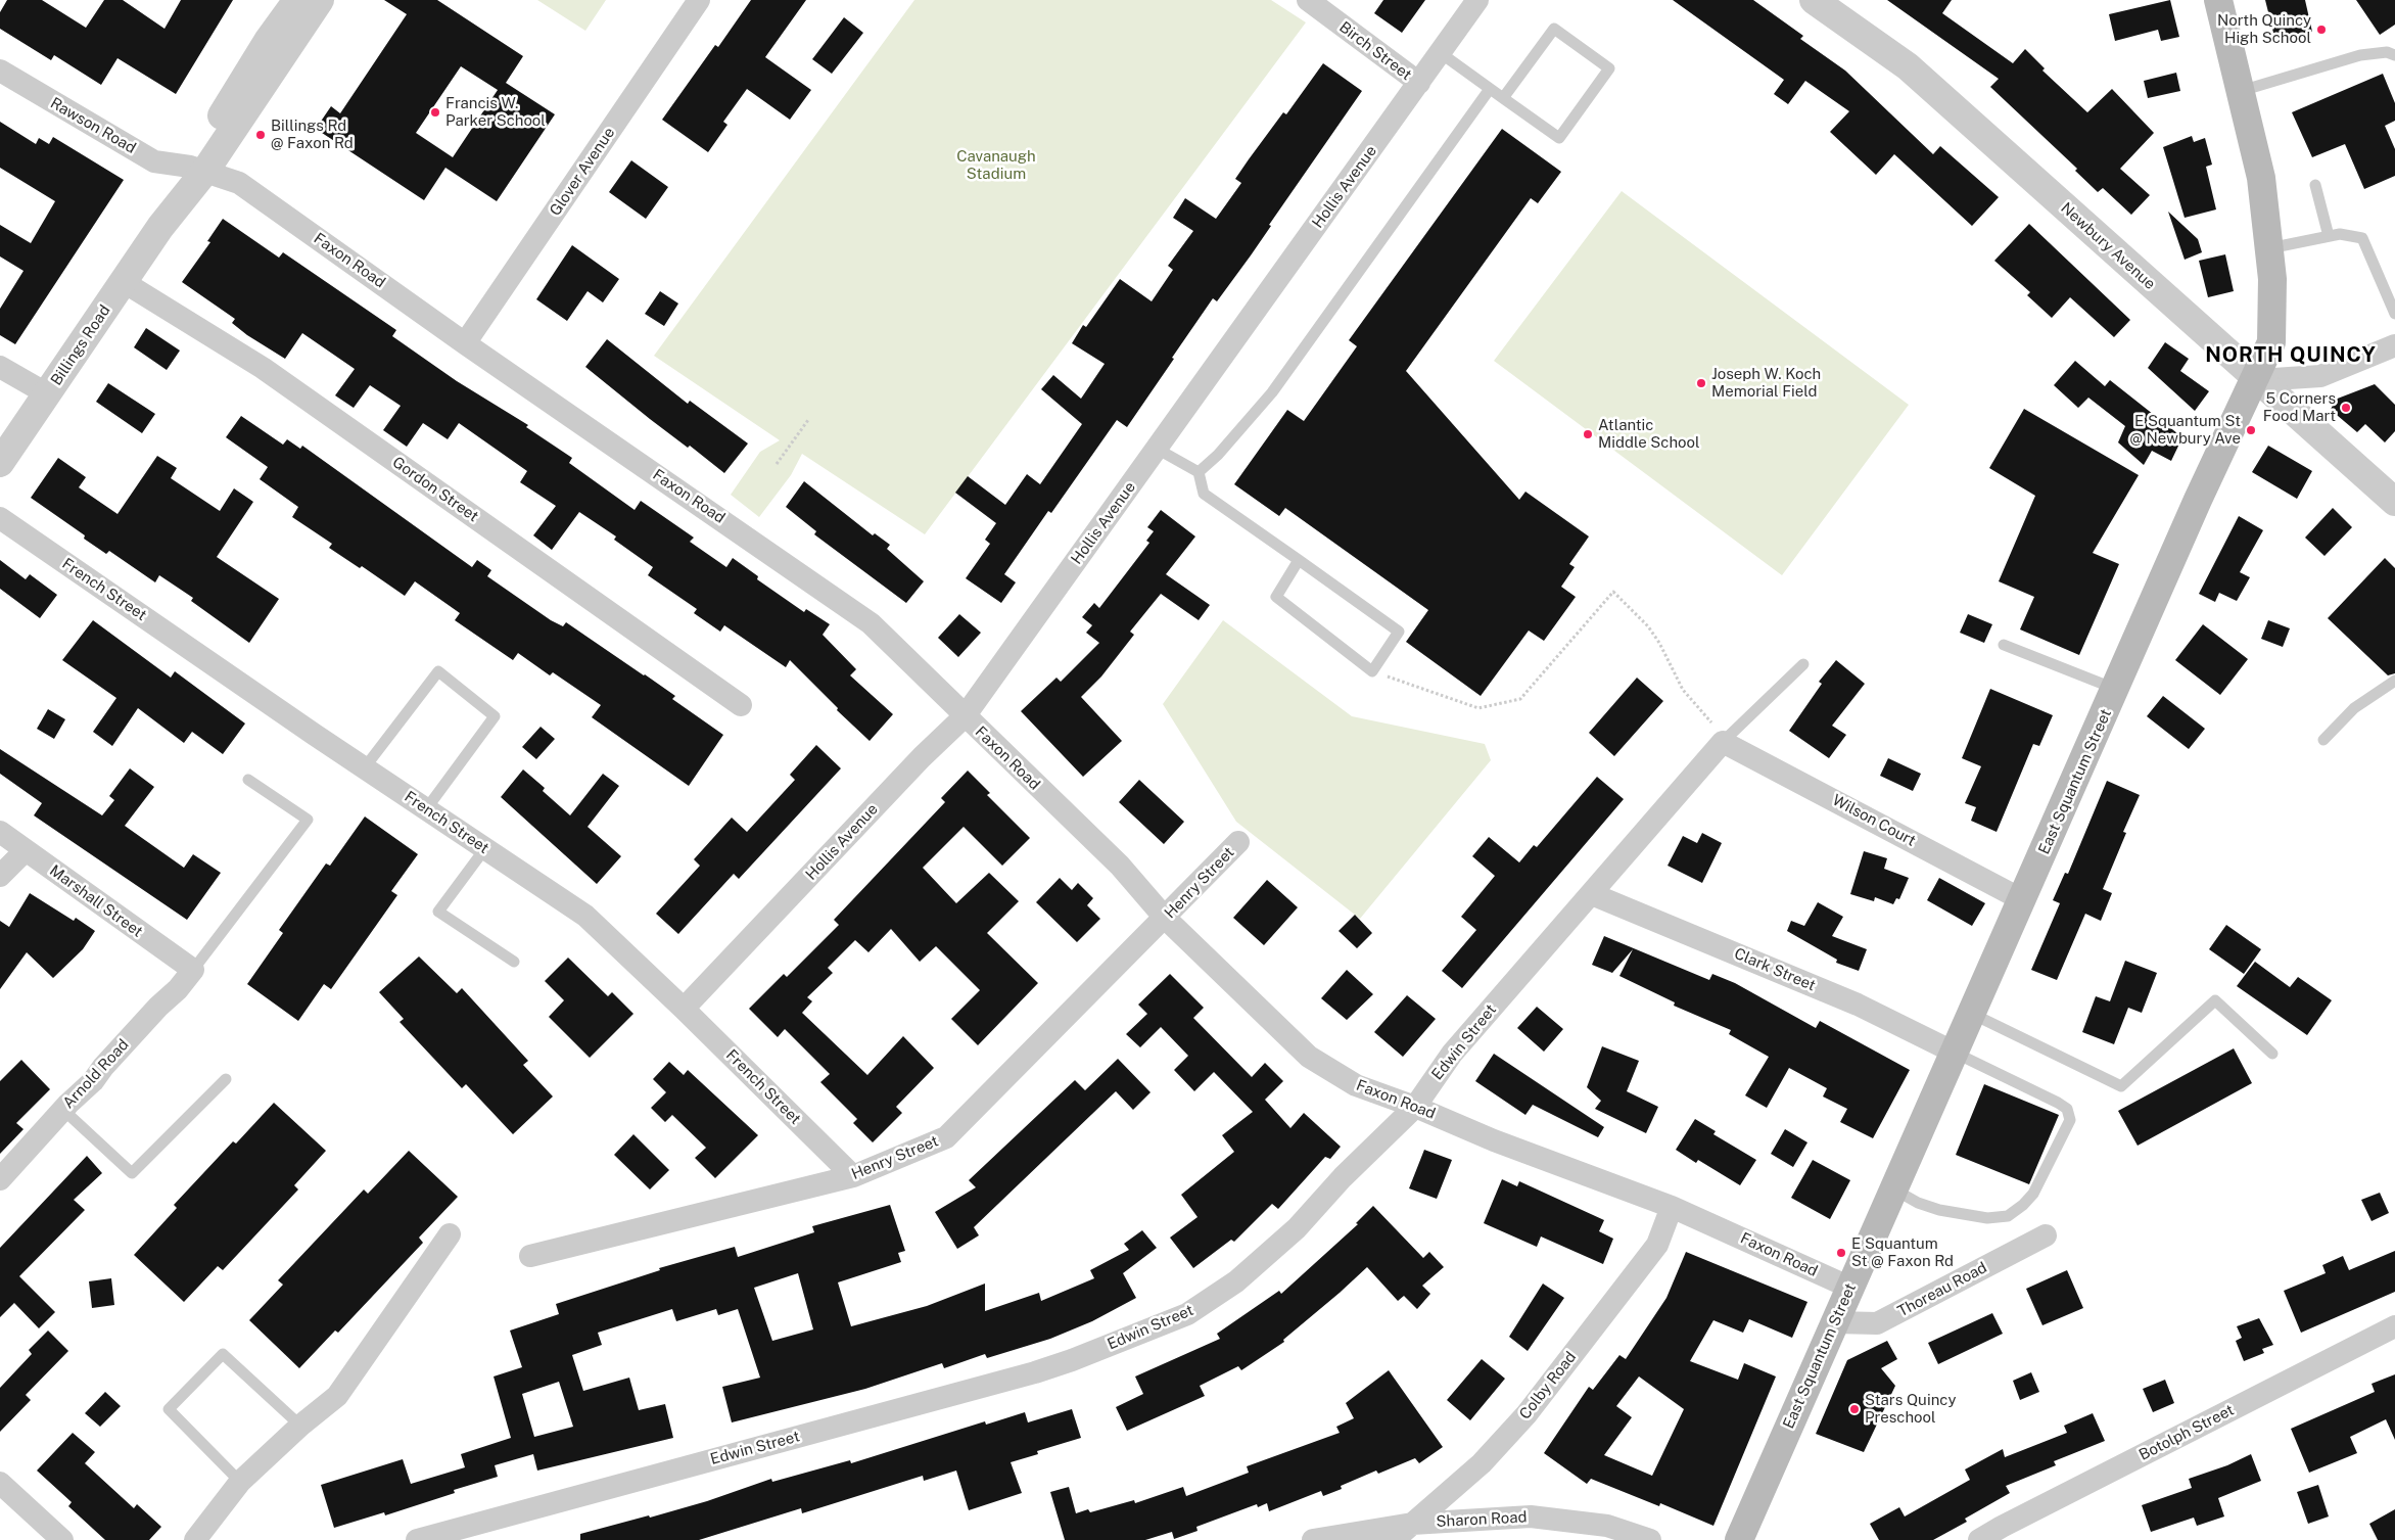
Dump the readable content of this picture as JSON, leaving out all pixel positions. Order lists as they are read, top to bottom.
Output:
{
  "streets": {
    "main road": ["East Squantum Street"],
    "street": [
      "Birch Street",
      "Rawson Road",
      "Glover Avenue",
      "Hollis Avenue",
      "Newbury Avenue",
      "Faxon Road",
      "Billings Road",
      "Gordon Street",
      "French Street",
      "Wilson Court",
      "Henry Street",
      "Marshall Street",
      "Clark Street",
      "Edwin Street",
      "Arnold Road",
      "Thoreau Road",
      "Colby Road",
      "Botolph Street",
      "Sharon Road"
    ]
  },
  "crossings": [
    ["Birch Street", "Hollis Avenue"],
    ["Rawson Road", "Faxon Road"],
    ["Rawson Road", "Billings Road"],
    ["Glover Avenue", "Faxon Road"],
    ["Hollis Avenue", "Faxon Road"],
    ["Hollis Avenue", "French Street"],
    ["Newbury Avenue", "East Squantum Street"],
    ["Faxon Road", "Billings Road"],
    ["Faxon Road", "East Squantum Street"],
    ["Faxon Road", "Henry Street"],
    ["Faxon Road", "Edwin Street"],
    ["Faxon Road", "Colby Road"],
    ["Billings Road", "Gordon Street"],
    ["French Street", "Henry Street"],
    ["East Squantum Street", "Wilson Court"],
    ["East Squantum Street", "Clark Street"],
    ["East Squantum Street", "Thoreau Road"],
    ["Wilson Court", "Edwin Street"],
    ["Marshall Street", "Arnold Road"],
    ["Clark Street", "Edwin Street"],
    ["Colby Road", "Sharon Road"]
  ],
  "districts": ["NORTH QUINCY"],
  "parks": ["Cavanaugh Stadium"],
  "places": [
    "North Quincy High School",
    "Francis W. Parker School",
    "Billings Rd @ Faxon Rd",
    "Joseph W. Koch Memorial Field",
    "5 Corners Food Mart",
    "E Squantum St @ Newbury Ave",
    "Atlantic Middle School",
    "E Squantum St @ Faxon Rd",
    "Stars Quincy Preschool"
  ]
}
